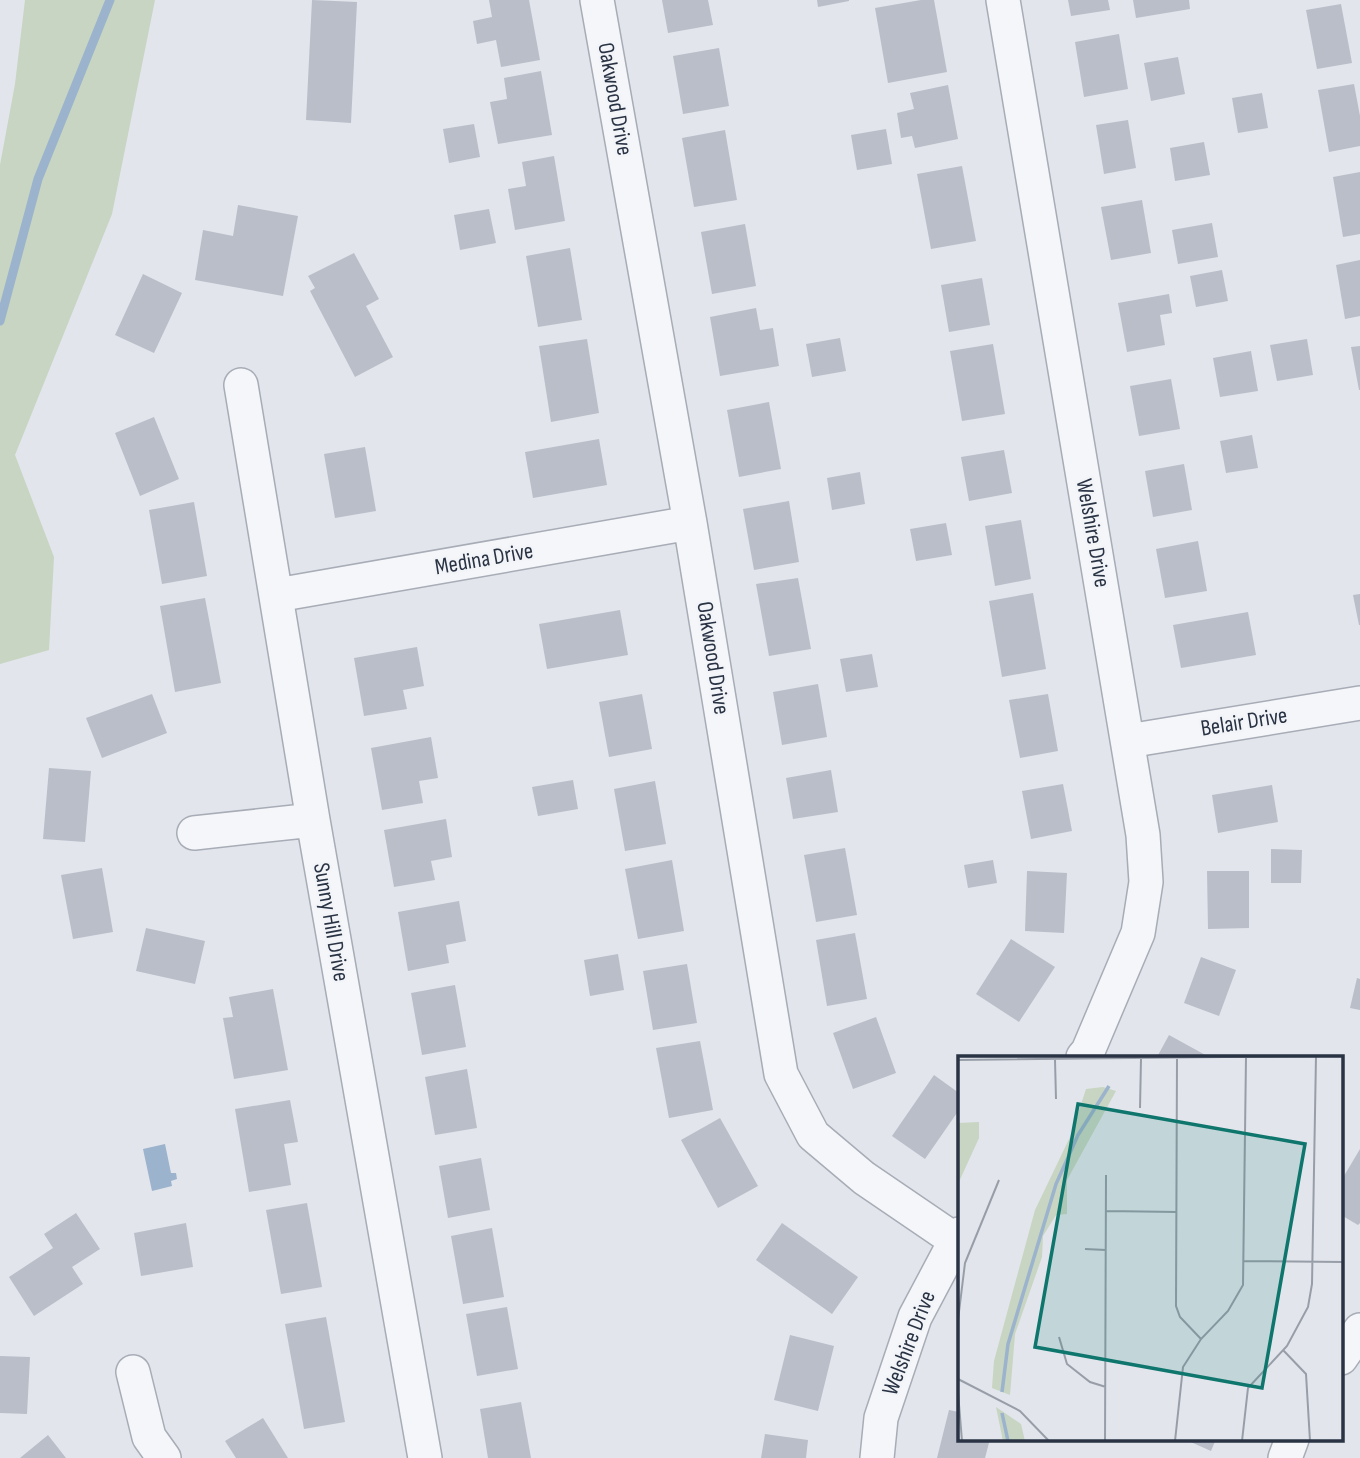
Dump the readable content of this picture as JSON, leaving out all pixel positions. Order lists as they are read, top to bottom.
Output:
{
  "streets": {
    "street": [
      "Oakwood Drive",
      "Welshire Drive",
      "Medina Drive",
      "Belair Drive",
      "Sunny Hill Drive"
    ]
  },
  "crossings": [
    ["Oakwood Drive", "Welshire Drive"],
    ["Oakwood Drive", "Medina Drive"],
    ["Welshire Drive", "Belair Drive"],
    ["Medina Drive", "Sunny Hill Drive"]
  ]
}
